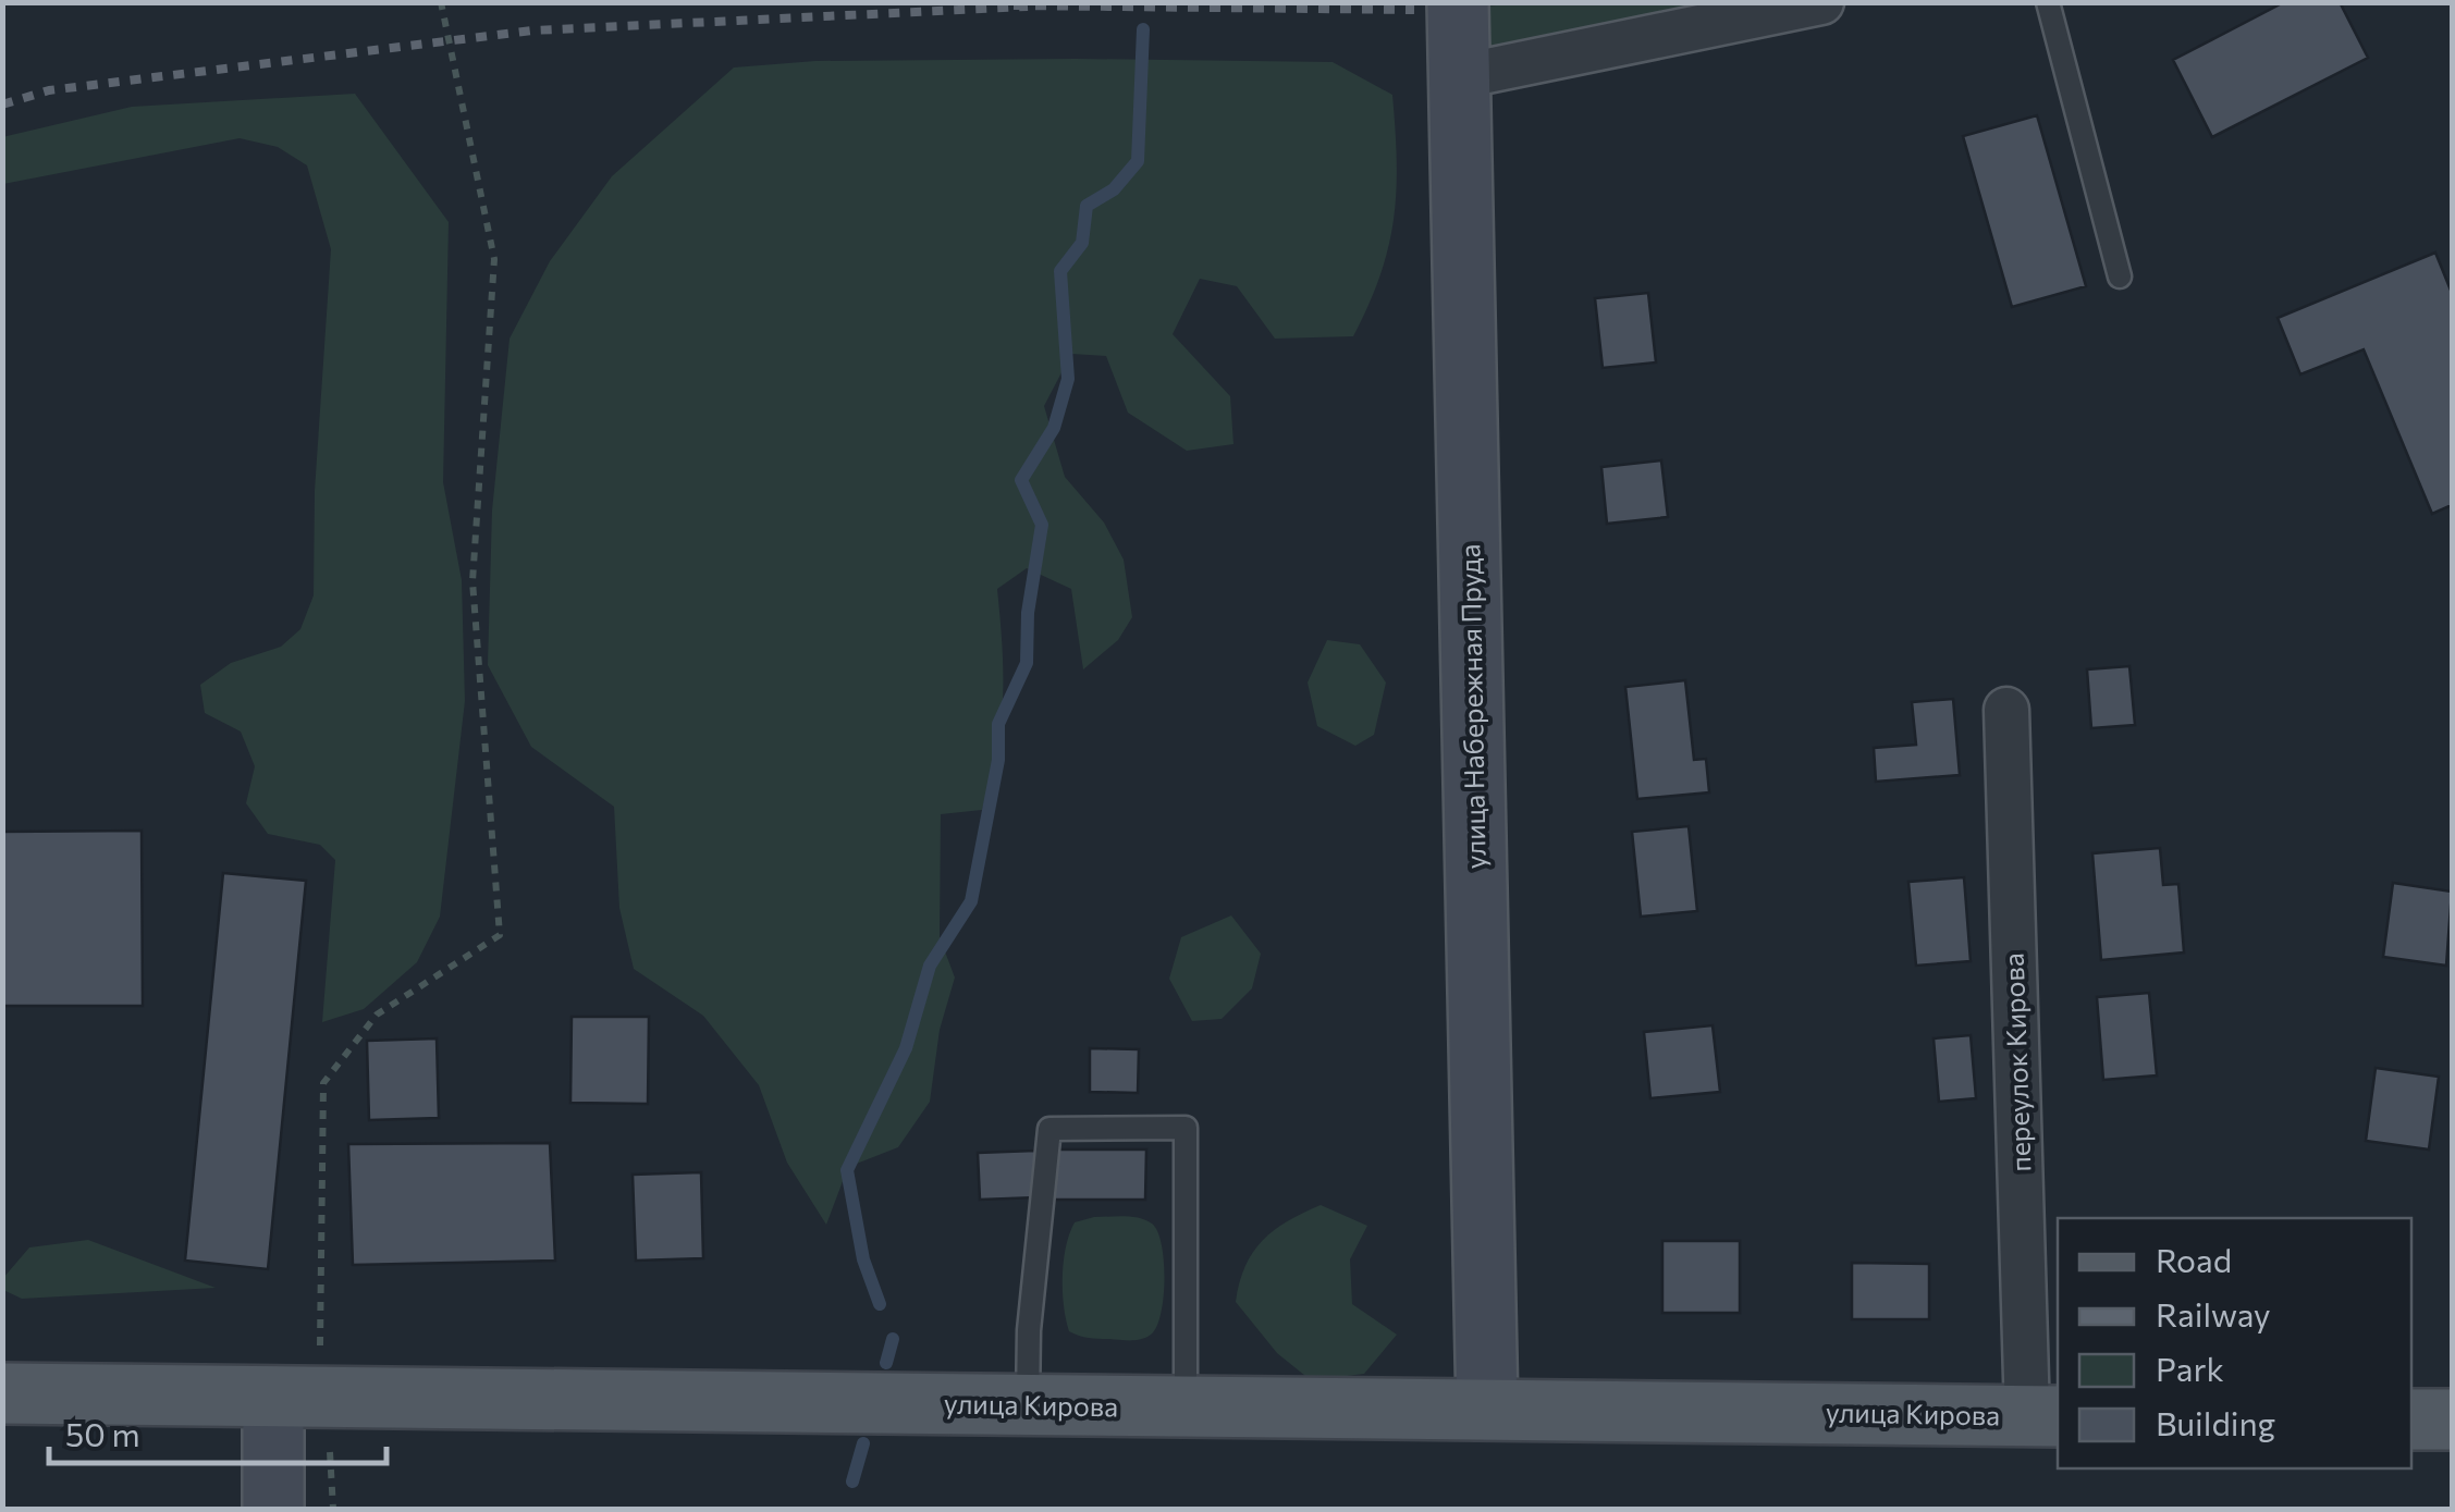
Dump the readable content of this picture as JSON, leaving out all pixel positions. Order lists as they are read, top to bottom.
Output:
{
  "streets": {
    "main road": ["улица Кирова"],
    "street": ["улица Набережная Пруда", "переулок Кирова"]
  },
  "crossings": [
    ["улица Набережная Пруда", "улица Кирова"],
    ["переулок Кирова", "улица Кирова"]
  ],
  "legend": [
    "Road",
    "Railway",
    "Park",
    "Building"
  ],
  "scale_bar": "50 m"
}
